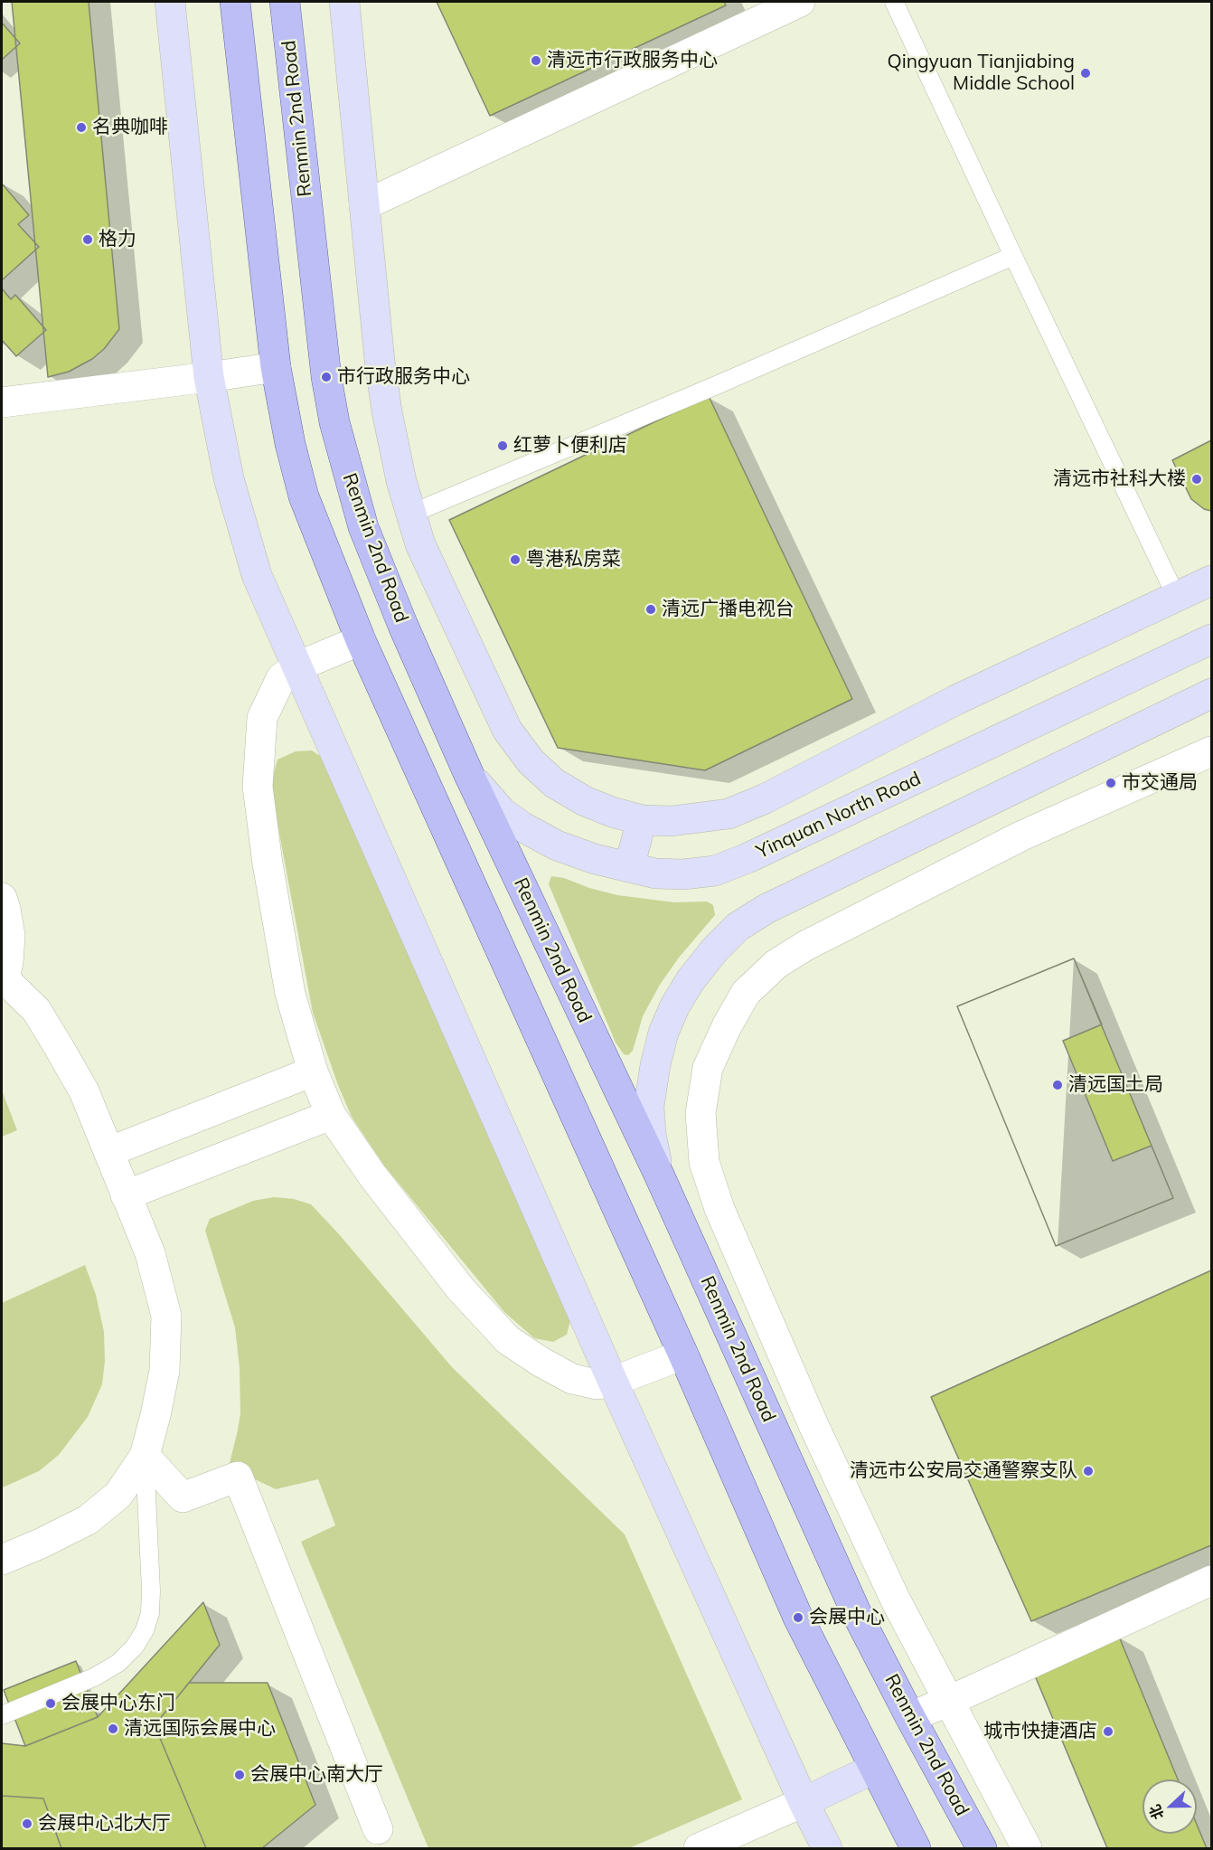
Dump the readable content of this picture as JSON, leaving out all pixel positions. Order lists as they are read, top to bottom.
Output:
{
  "streets": {
    "main road": ["Renmin 2nd Road", "Yinquan North Road"]
  },
  "crossings": [
    ["Renmin 2nd Road", "Yinquan North Road"]
  ],
  "places": [
    "清远市行政服务中心",
    "Qingyuan Tianjiabing Middle School",
    "名典咖啡",
    "格力",
    "市行政服务中心",
    "红萝卜便利店",
    "清远市社科大楼",
    "粤港私房菜",
    "清远广播电视台",
    "市交通局",
    "清远国土局",
    "清远市公安局交通警察支队",
    "会展中心",
    "会展中心东门",
    "清远国际会展中心",
    "城市快捷酒店",
    "会展中心南大厅",
    "会展中心北大厅"
  ],
  "north": "left"
}
